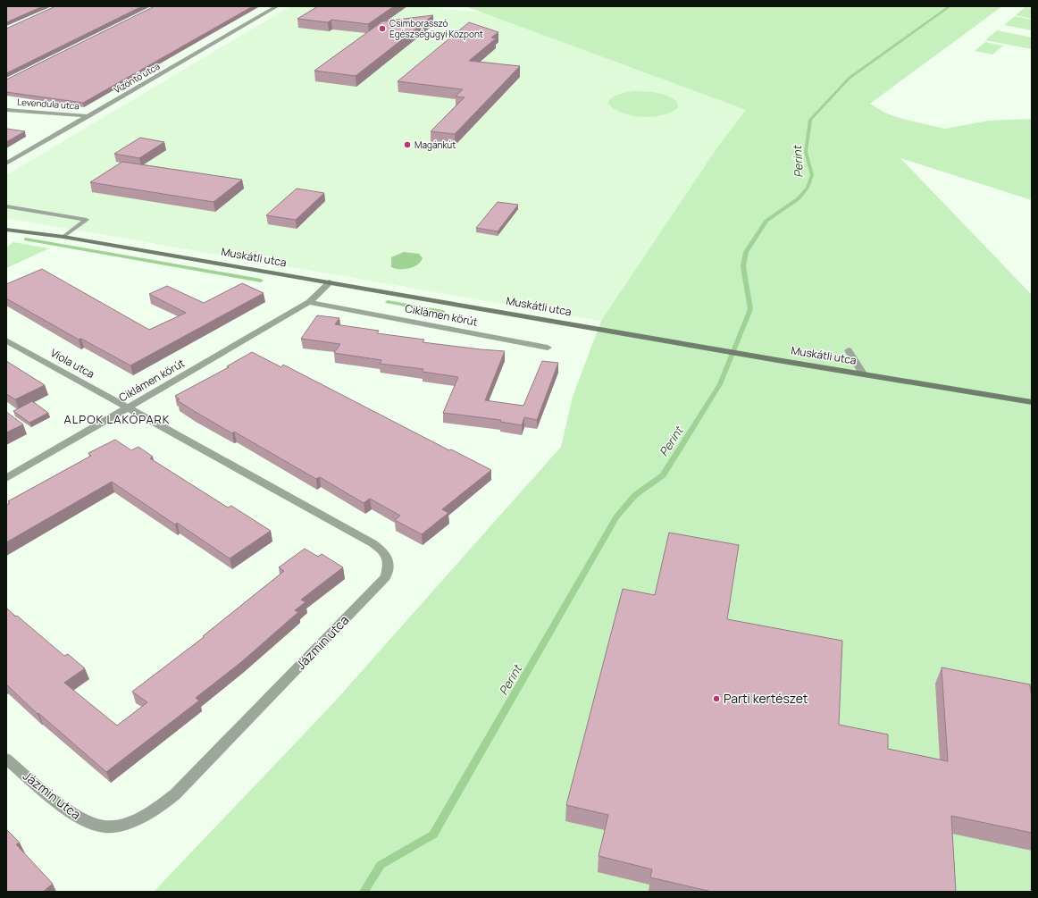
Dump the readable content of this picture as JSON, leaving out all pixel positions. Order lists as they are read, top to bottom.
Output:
{
  "streets": {
    "main road": ["Muskátli utca"],
    "street": [
      "Vízöntő utca",
      "Levendula utca",
      "Ciklámen körút",
      "Viola utca",
      "Jázmin utca"
    ]
  },
  "crossings": [
    ["Vízöntő utca", "Levendula utca"],
    ["Muskátli utca", "Ciklámen körút"],
    ["Ciklámen körút", "Viola utca"],
    ["Ciklámen körút", "Jázmin utca"],
    ["Viola utca", "Jázmin utca"]
  ],
  "districts": ["ALPOK LAKÓPARK"],
  "water": ["Perint"],
  "places": ["Csimborasszó Egészségügyi Központ", "Magánkút", "Parti kertészet"]
}
